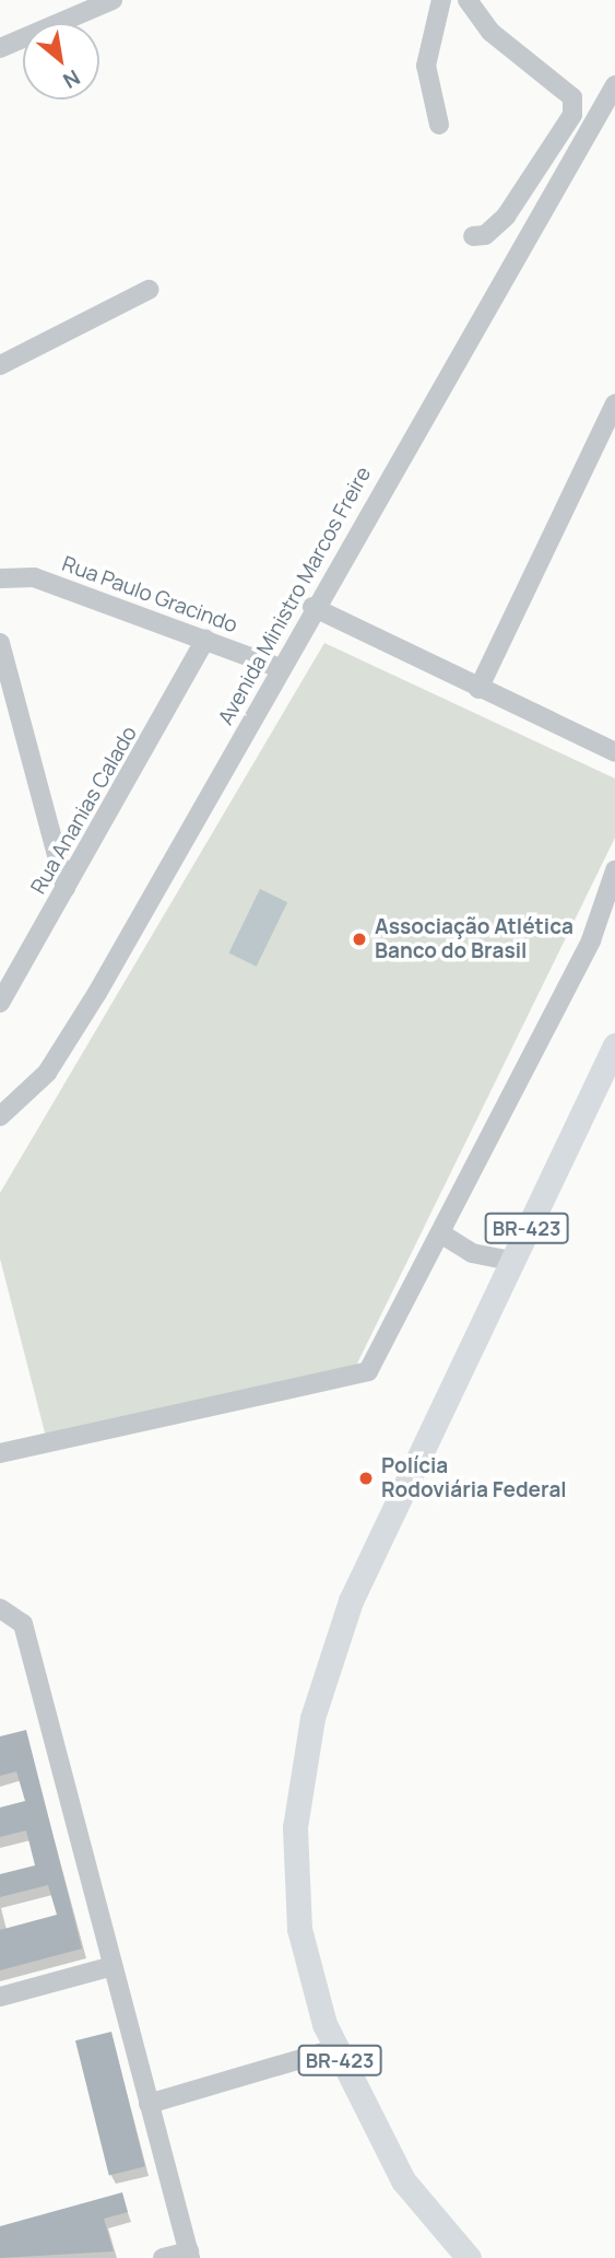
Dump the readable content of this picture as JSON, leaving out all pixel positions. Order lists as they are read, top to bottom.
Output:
{
  "streets": {
    "main road": ["BR-423"],
    "street": ["Rua Paulo Gracindo", "Avenida Ministro Marcos Freire", "Rua Ananias Calado"]
  },
  "crossings": [
    ["Rua Paulo Gracindo", "Avenida Ministro Marcos Freire"],
    ["Rua Paulo Gracindo", "Rua Ananias Calado"]
  ],
  "places": ["Associação Atlética Banco do Brasil", "Polícia Rodoviária Federal"],
  "north": "bottom right"
}
